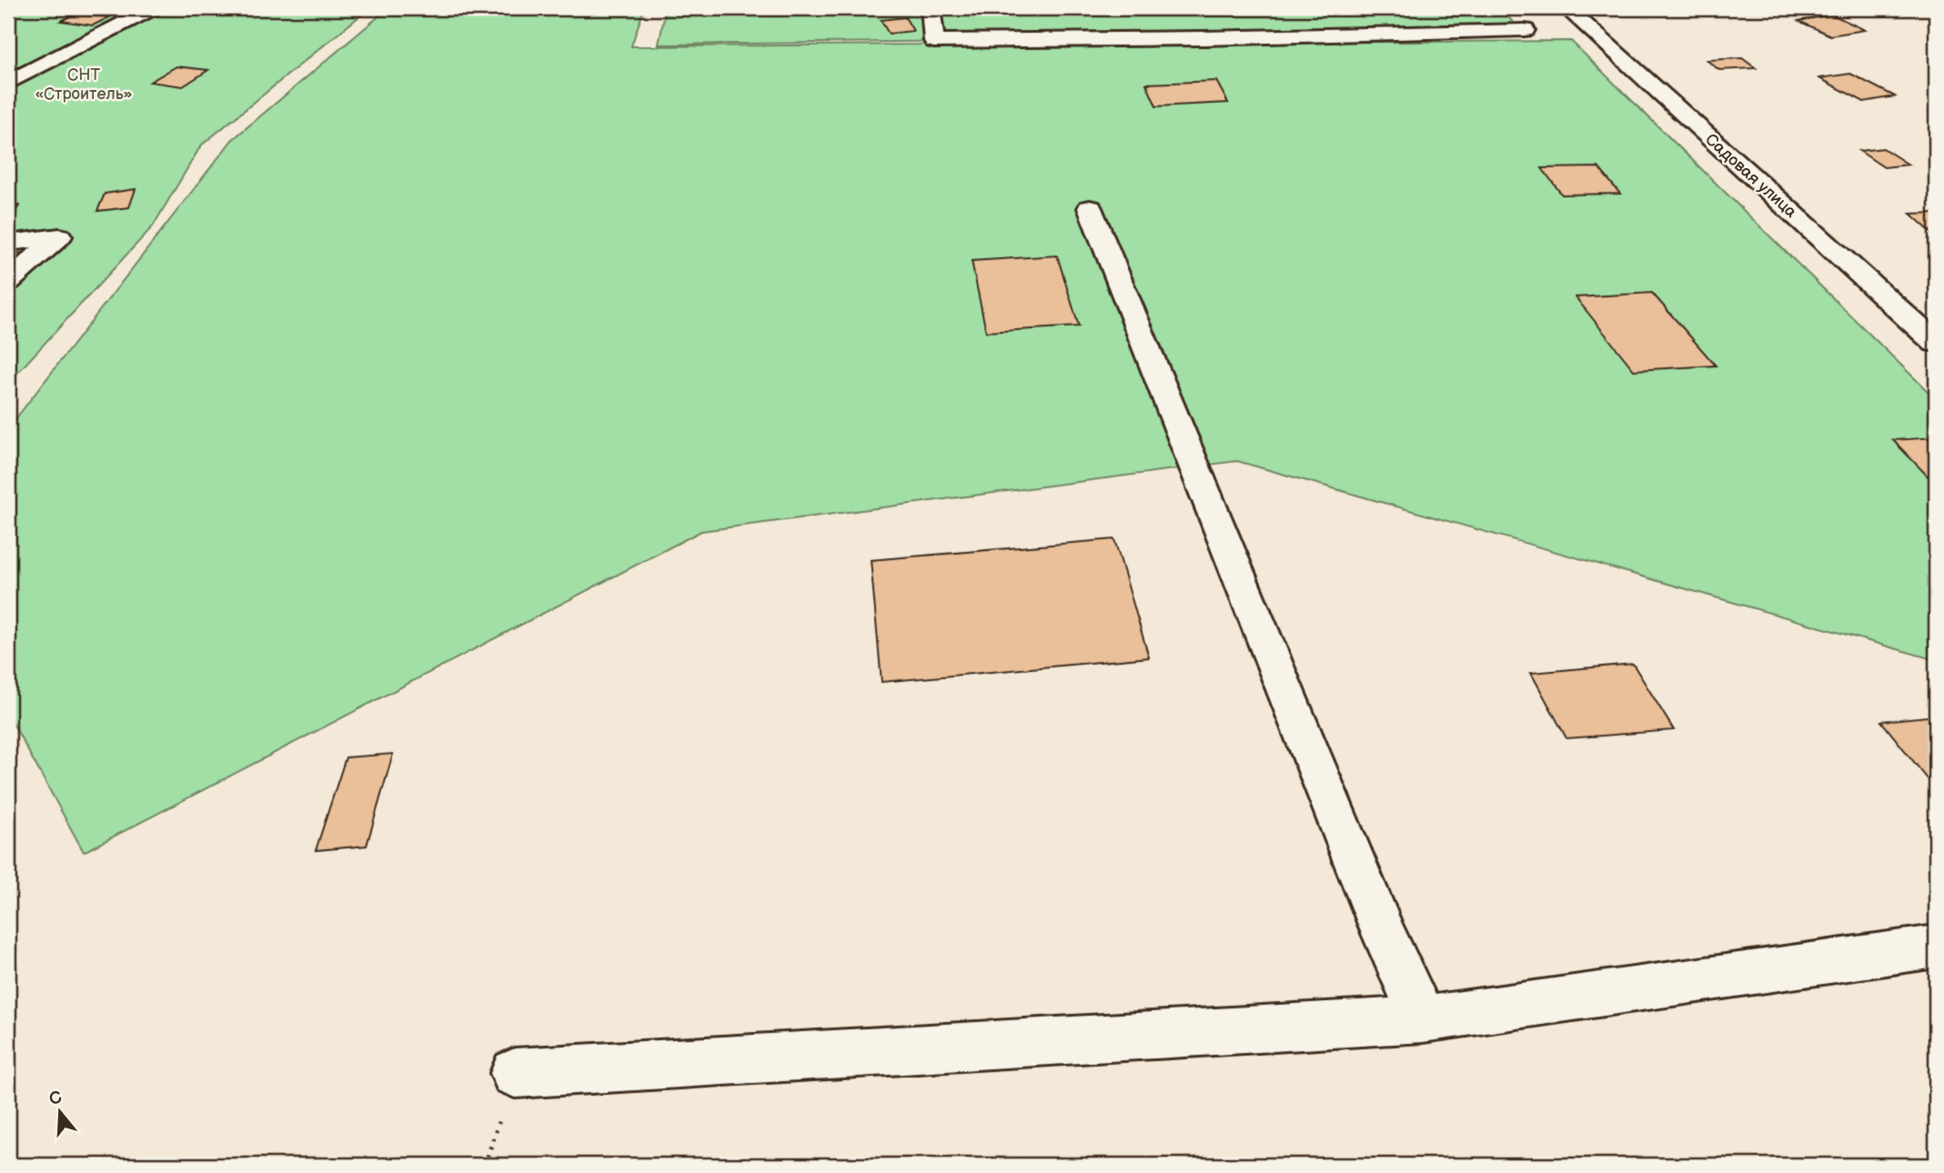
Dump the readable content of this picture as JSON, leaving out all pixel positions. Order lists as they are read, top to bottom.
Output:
{
  "streets": {
    "street": ["Садовая улица"]
  },
  "parks": ["СНТ «Строитель»"],
  "north": "top"
}
